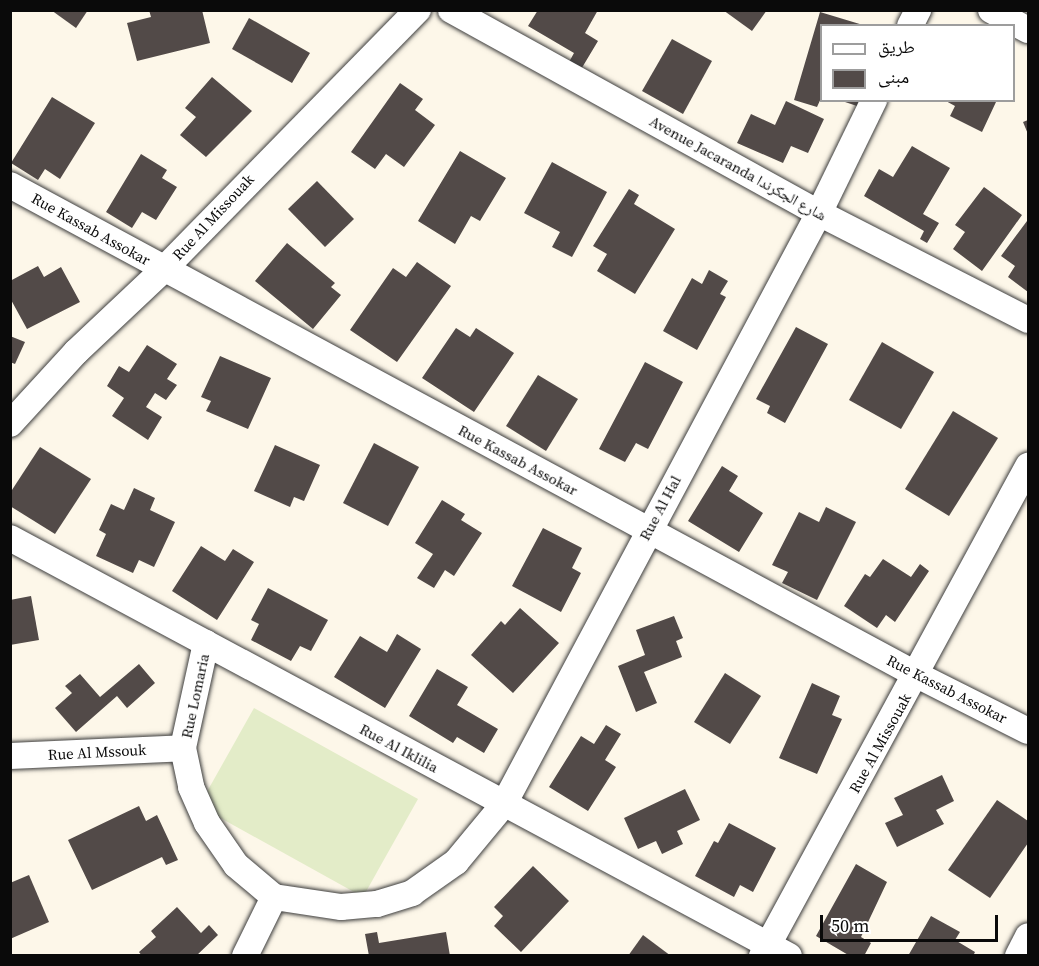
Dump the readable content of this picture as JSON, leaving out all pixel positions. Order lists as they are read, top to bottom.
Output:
{
  "streets": {
    "street": [
      "Avenue Jacaranda شارع الجكرندا",
      "Rue Al Missouak",
      "Rue Kassab Assokar",
      "Rue Al Hal",
      "Rue Lomaria",
      "Rue Al Iklilia",
      "Rue Al Mssouk"
    ]
  },
  "crossings": [
    ["Avenue Jacaranda شارع الجكرندا", "Rue Al Hal"],
    ["Rue Al Missouak", "Rue Kassab Assokar"],
    ["Rue Al Missouak", "Rue Al Iklilia"],
    ["Rue Kassab Assokar", "Rue Al Hal"],
    ["Rue Al Hal", "Rue Al Iklilia"],
    ["Rue Lomaria", "Rue Al Iklilia"],
    ["Rue Lomaria", "Rue Al Mssouk"]
  ],
  "legend": ["طريق", "مبنى"],
  "scale_bar": "50 m"
}
